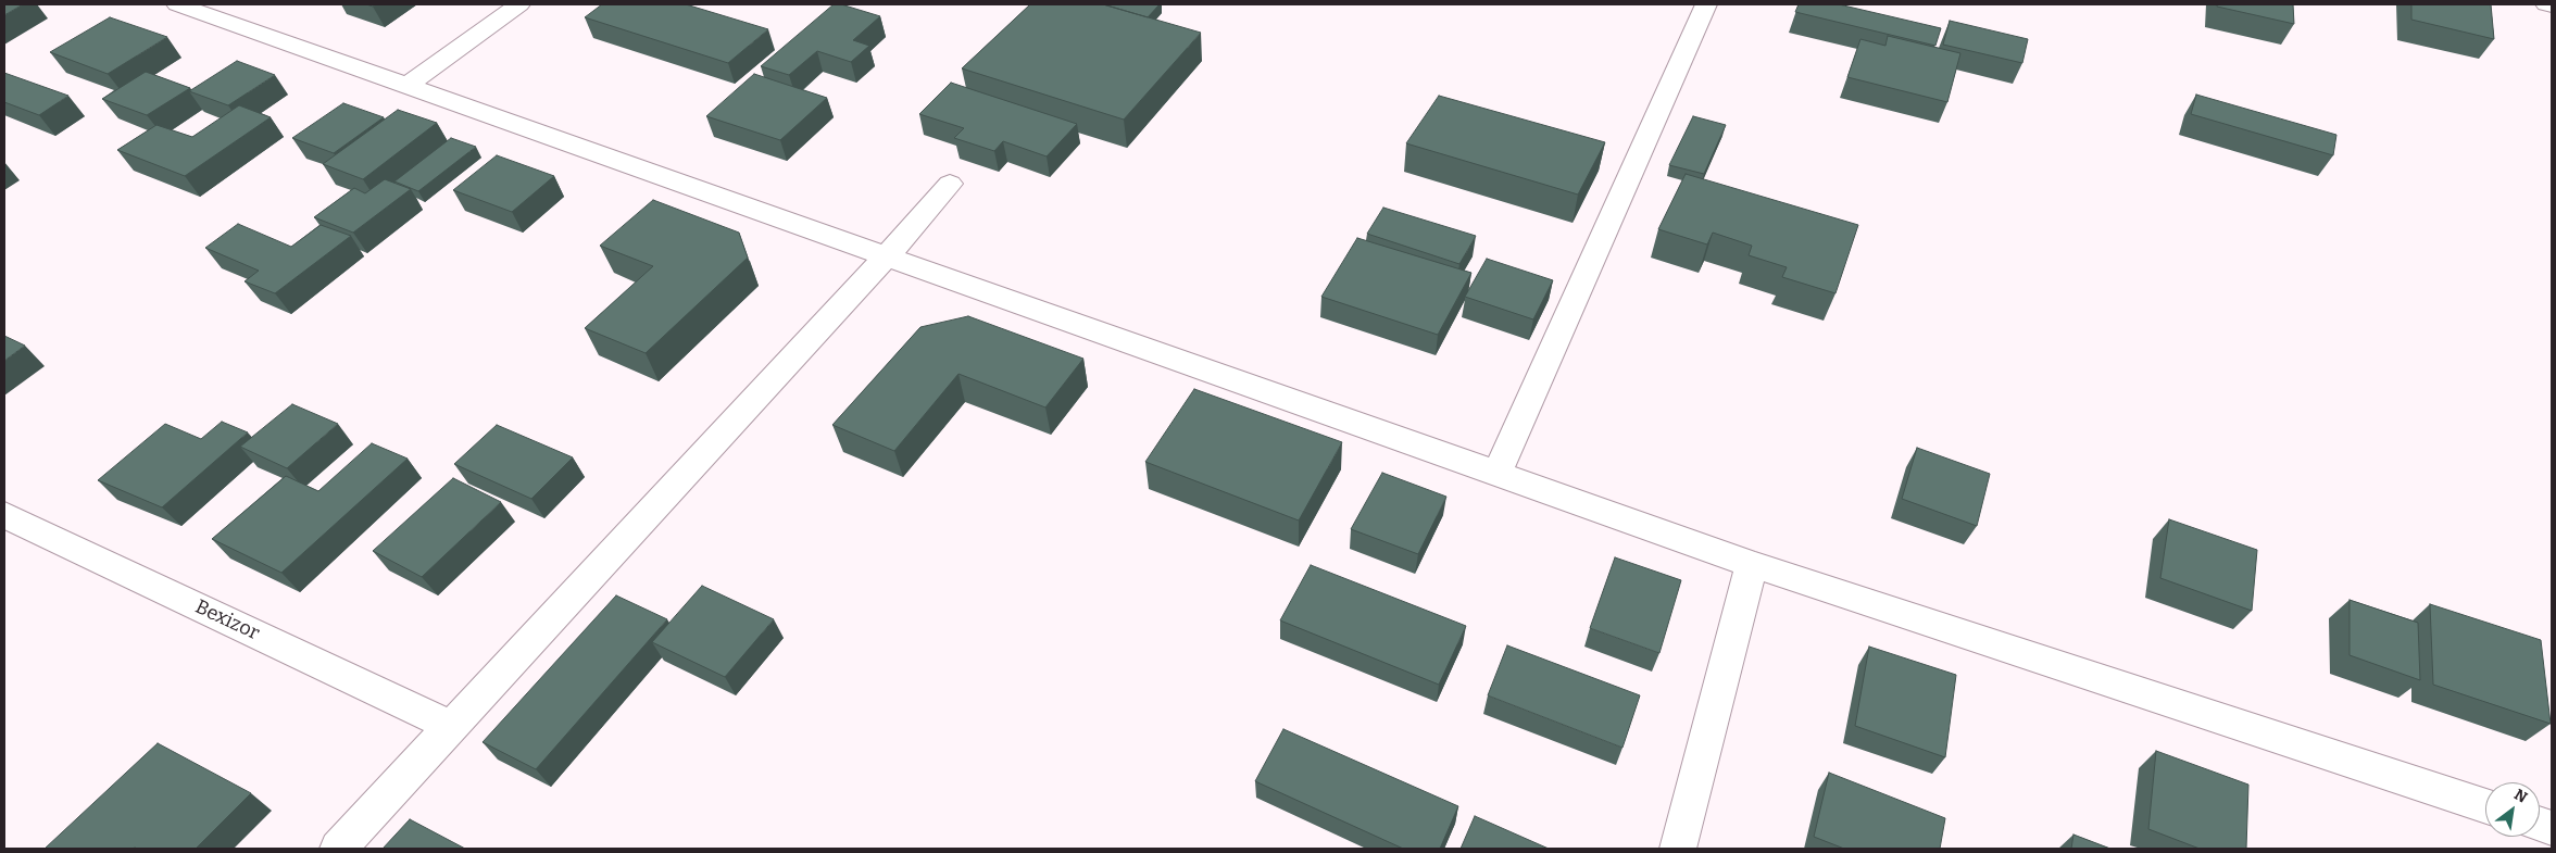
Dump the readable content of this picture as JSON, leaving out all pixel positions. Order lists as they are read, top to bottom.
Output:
{
  "streets": {
    "street": ["Bexizor"]
  },
  "north": "top right"
}
